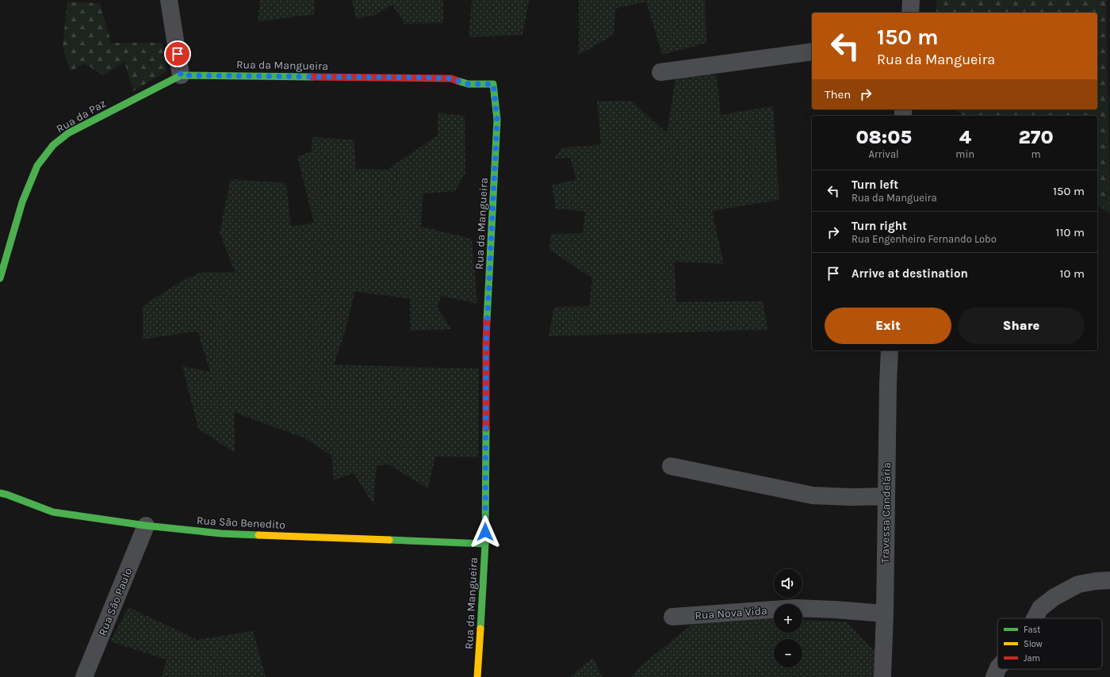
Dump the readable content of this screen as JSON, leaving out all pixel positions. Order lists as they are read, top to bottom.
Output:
{
  "streets": {
    "street": [
      "Rua da Mangueira",
      "Rua da Paz",
      "Travessa Candelária",
      "Rua São Benedito",
      "Rua São Paulo",
      "Rua Nova Vida"
    ]
  },
  "crossings": [
    ["Rua da Mangueira", "Rua da Paz"],
    ["Rua da Mangueira", "Rua São Benedito"],
    ["Travessa Candelária", "Rua Nova Vida"],
    ["Rua São Benedito", "Rua São Paulo"]
  ],
  "legend": ["Fast", "Slow", "Jam"],
  "page": {
    "turn": ["150 m", "Rua da Mangueira"],
    "then": "Then",
    "eta": [
      "08:05",
      "Arrival",
      "4",
      "min",
      "270",
      "m"
    ],
    "list": [
      {
        "name": "Turn left",
        "note": "Rua da Mangueira",
        "value": "150 m"
      },
      {
        "name": "Turn right",
        "note": "Rua Engenheiro Fernando Lobo",
        "value": "110 m"
      },
      {
        "name": "Arrive at destination",
        "value": "10 m"
      }
    ],
    "buttons": ["Exit", "Share"],
    "map_buttons": ["+", "−"]
  }
}
